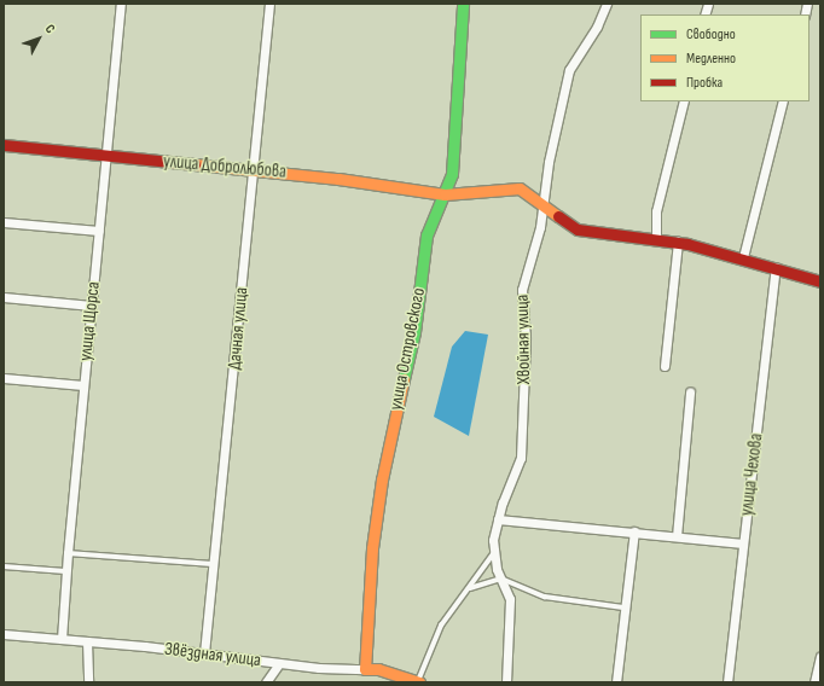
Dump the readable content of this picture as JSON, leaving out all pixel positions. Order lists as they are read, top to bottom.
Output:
{
  "streets": {
    "street": [
      "улица Добролюбова",
      "улица Щорса",
      "Дачная улица",
      "Хвойная улица",
      "улица Островского",
      "улица Чехова",
      "Звёздная улица"
    ]
  },
  "crossings": [
    ["улица Добролюбова", "улица Щорса"],
    ["улица Добролюбова", "Дачная улица"],
    ["улица Добролюбова", "Хвойная улица"],
    ["улица Добролюбова", "улица Островского"],
    ["улица Добролюбова", "улица Чехова"],
    ["улица Щорса", "Звёздная улица"],
    ["Дачная улица", "Звёздная улица"],
    ["улица Островского", "Звёздная улица"]
  ],
  "legend": ["Свободно", "Медленно", "Пробка"],
  "north": "top right"
}
